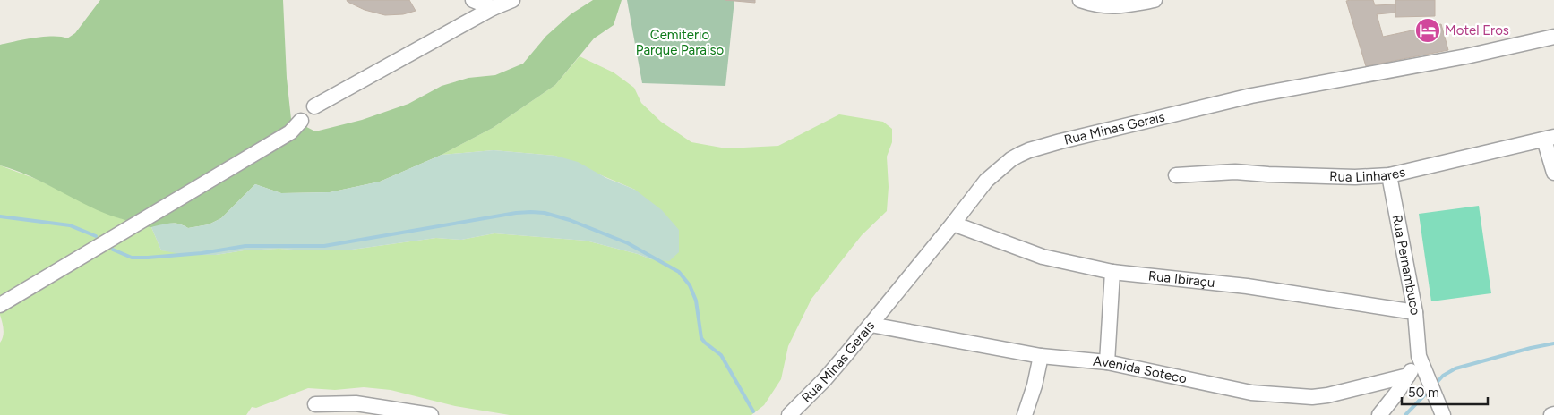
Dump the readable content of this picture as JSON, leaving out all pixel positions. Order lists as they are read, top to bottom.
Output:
{
  "streets": {
    "street": [
      "Rua Minas Gerais",
      "Rua Linhares",
      "Rua Pernambuco",
      "Rua Ibiraçu",
      "Avenida Soteco"
    ]
  },
  "crossings": [
    ["Rua Minas Gerais", "Rua Ibiraçu"],
    ["Rua Minas Gerais", "Avenida Soteco"],
    ["Rua Linhares", "Rua Pernambuco"],
    ["Rua Pernambuco", "Rua Ibiraçu"]
  ],
  "parks": ["Cemiterio Parque Paraiso"],
  "places": {
    "hotel": ["Motel Eros"]
  },
  "scale_bar": "50 m"
}
